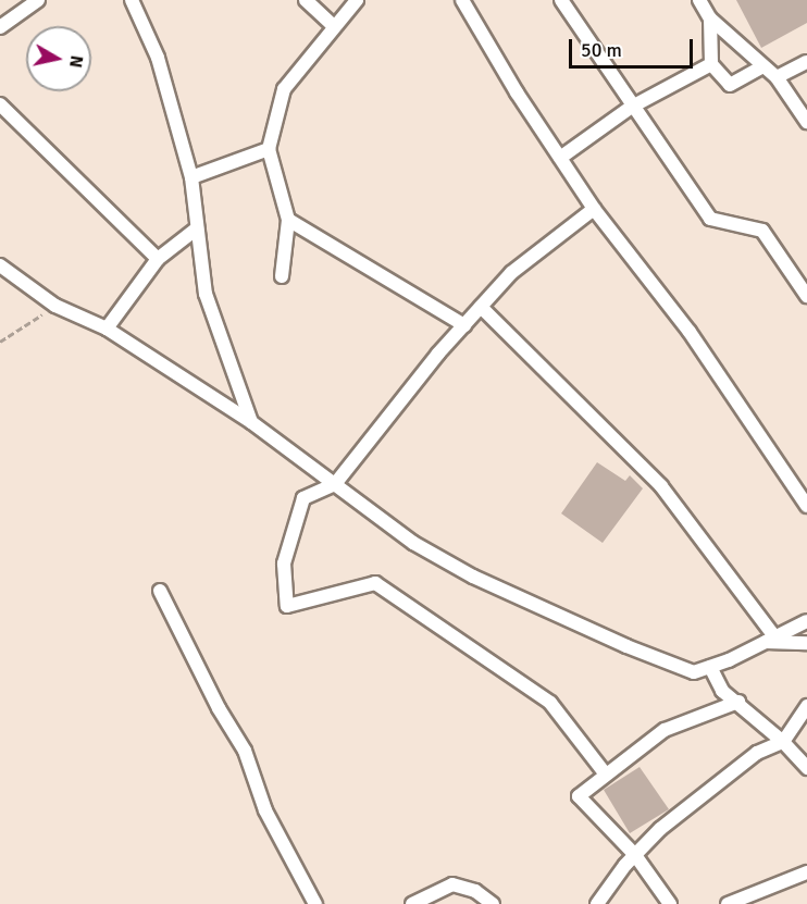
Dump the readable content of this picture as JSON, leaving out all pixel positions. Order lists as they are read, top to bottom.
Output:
{
  "scale_bar": "50 m",
  "north": "right"
}
